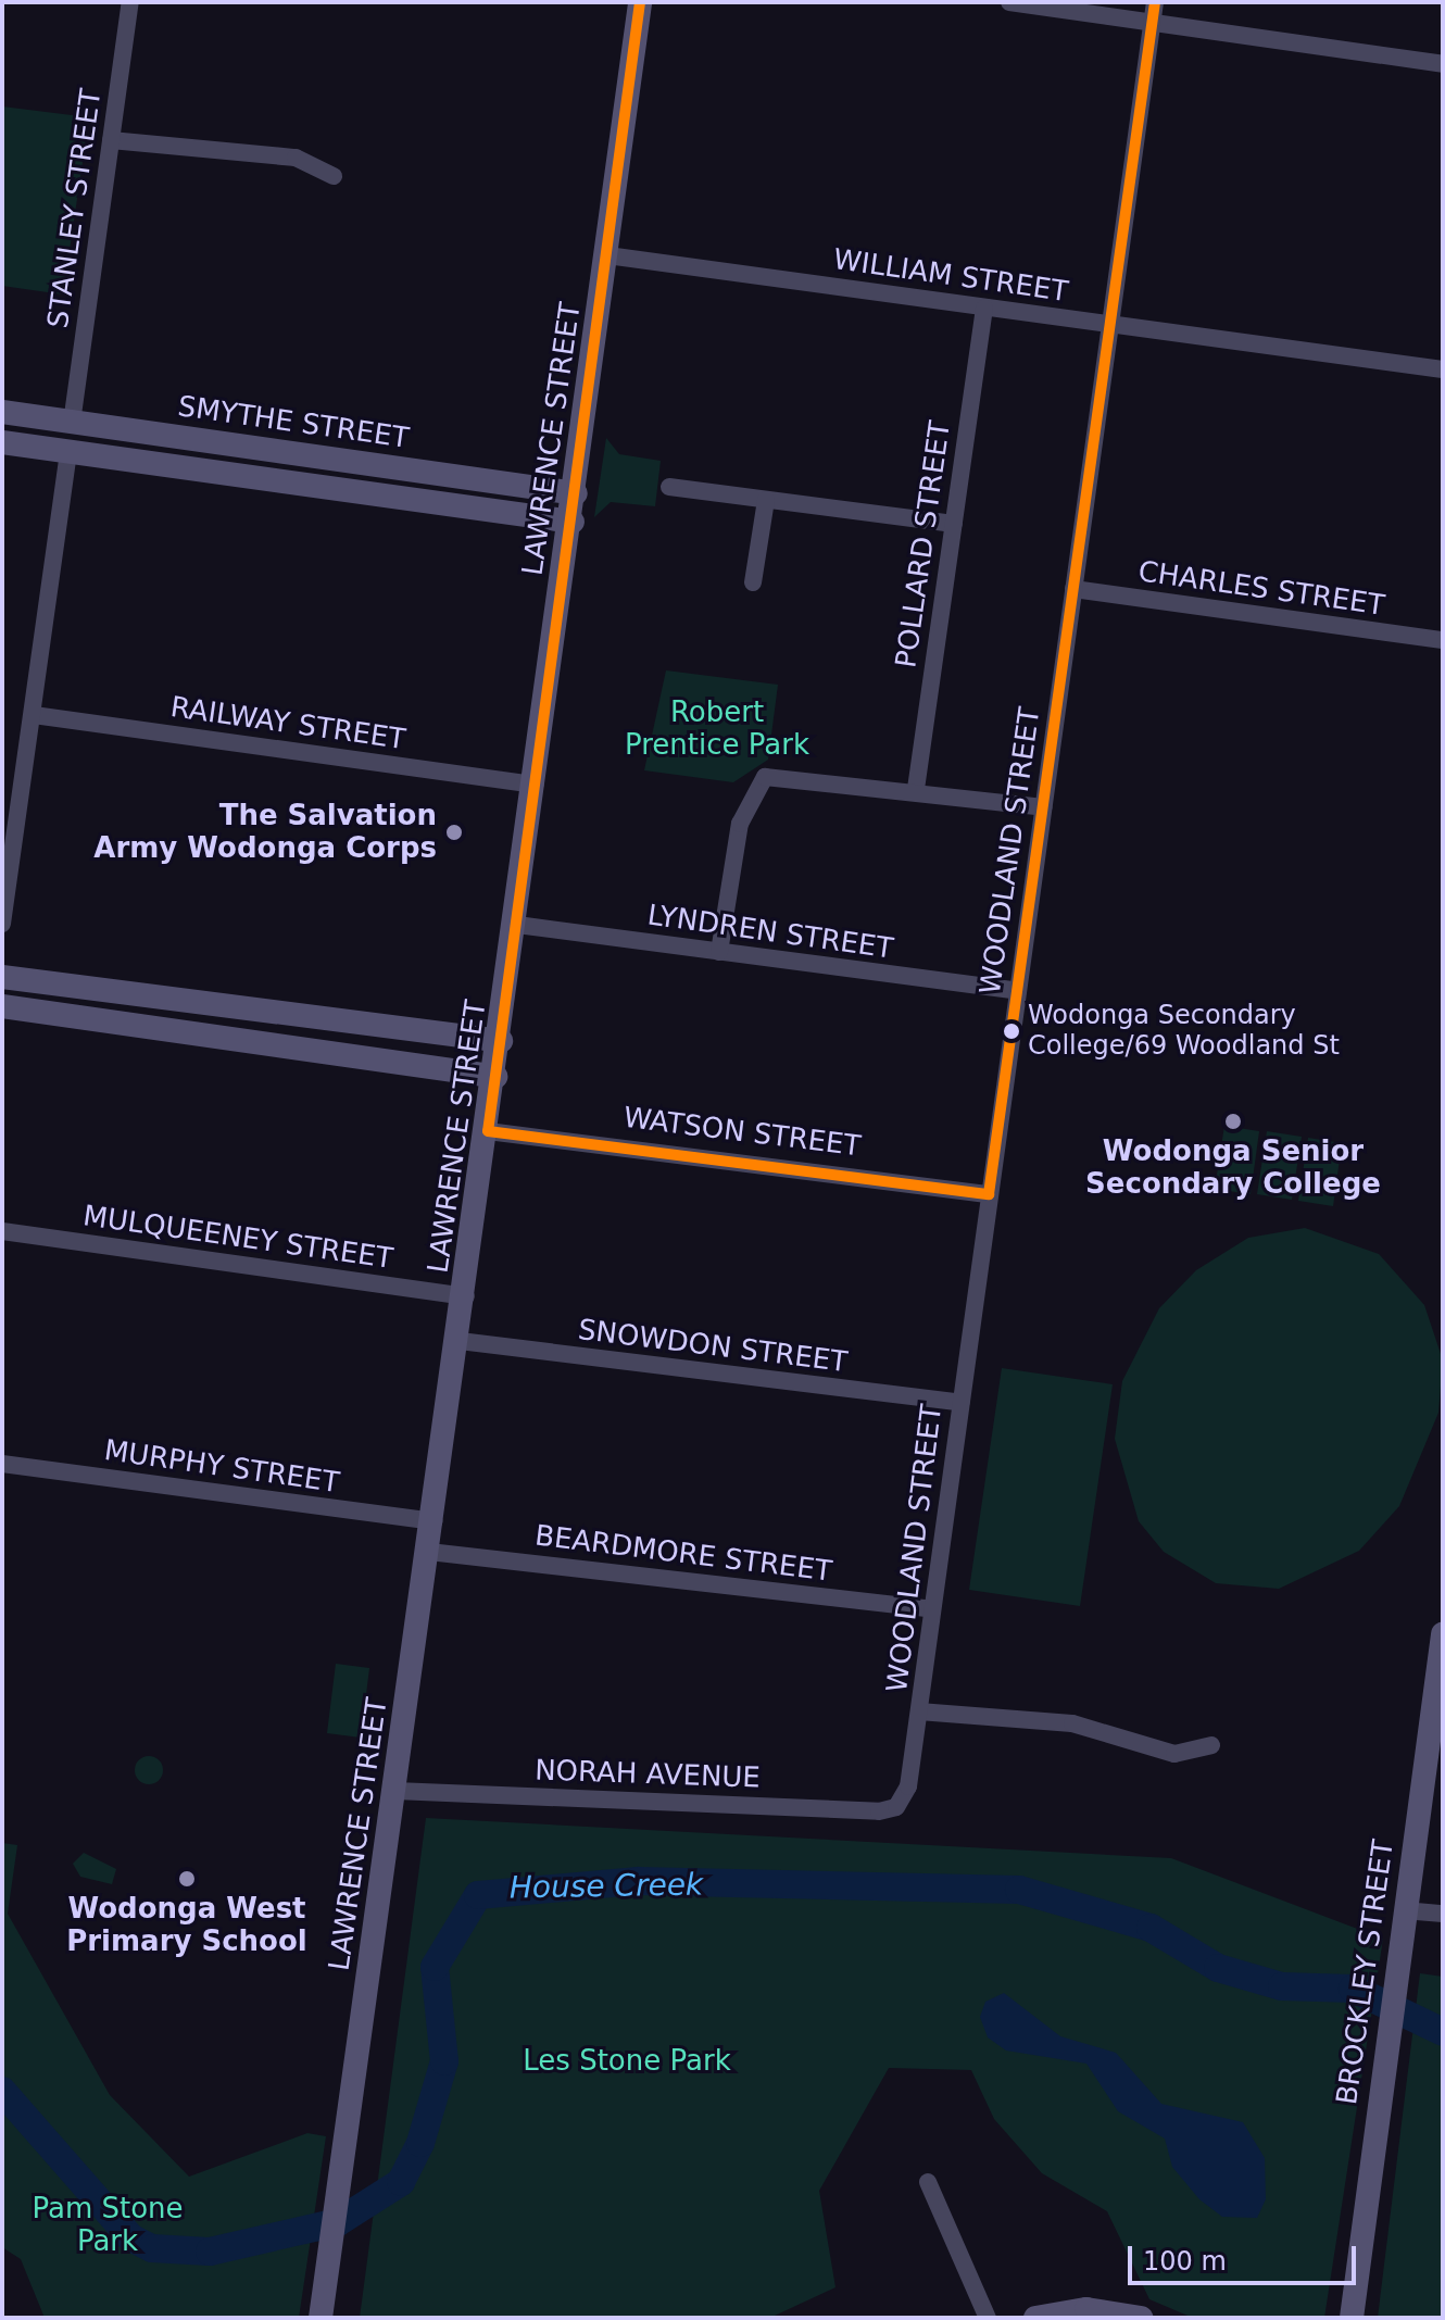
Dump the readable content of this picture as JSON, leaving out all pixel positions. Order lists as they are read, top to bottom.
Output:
{
  "streets": {
    "main road": ["SMYTHE STREET", "LAWRENCE STREET", "BROCKLEY STREET"],
    "street": [
      "STANLEY STREET",
      "WILLIAM STREET",
      "POLLARD STREET",
      "CHARLES STREET",
      "RAILWAY STREET",
      "WOODLAND STREET",
      "LYNDREN STREET",
      "WATSON STREET",
      "MULQUEENEY STREET",
      "SNOWDON STREET",
      "MURPHY STREET",
      "BEARDMORE STREET",
      "NORAH AVENUE"
    ]
  },
  "crossings": [
    ["STANLEY STREET", "SMYTHE STREET"],
    ["WILLIAM STREET", "LAWRENCE STREET"],
    ["WILLIAM STREET", "POLLARD STREET"],
    ["WILLIAM STREET", "WOODLAND STREET"],
    ["SMYTHE STREET", "LAWRENCE STREET"],
    ["LAWRENCE STREET", "RAILWAY STREET"],
    ["LAWRENCE STREET", "LYNDREN STREET"],
    ["LAWRENCE STREET", "WATSON STREET"],
    ["LAWRENCE STREET", "MULQUEENEY STREET"],
    ["LAWRENCE STREET", "SNOWDON STREET"],
    ["LAWRENCE STREET", "MURPHY STREET"],
    ["LAWRENCE STREET", "BEARDMORE STREET"],
    ["LAWRENCE STREET", "NORAH AVENUE"],
    ["CHARLES STREET", "WOODLAND STREET"],
    ["WOODLAND STREET", "LYNDREN STREET"],
    ["WOODLAND STREET", "WATSON STREET"],
    ["WOODLAND STREET", "SNOWDON STREET"],
    ["WOODLAND STREET", "BEARDMORE STREET"],
    ["WOODLAND STREET", "NORAH AVENUE"]
  ],
  "water": ["House Creek"],
  "parks": ["Robert Prentice Park", "Les Stone Park", "Pam Stone Park"],
  "places": [
    "The Salvation Army Wodonga Corps",
    "Wodonga Secondary College/69 Woodland St",
    "Wodonga Senior Secondary College",
    "Wodonga West Primary School"
  ],
  "scale_bar": "100 m"
}
